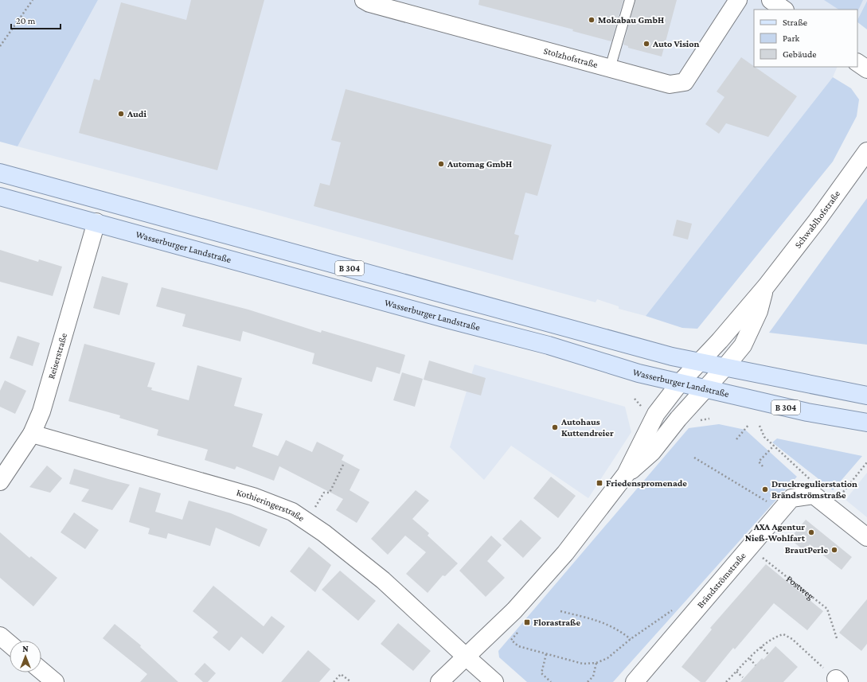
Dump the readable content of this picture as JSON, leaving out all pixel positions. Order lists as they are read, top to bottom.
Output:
{
  "streets": {
    "main road": ["Wasserburger Landstraße", "B 304"],
    "street": [
      "Stolzhofstraße",
      "Schwablhofstraße",
      "Reiserstraße",
      "Kothieringerstraße",
      "Brändströmstraße"
    ],
    "path": ["Postweg"]
  },
  "crossings": [
    ["Schwablhofstraße", "B 304"],
    ["Wasserburger Landstraße", "Reiserstraße"],
    ["Reiserstraße", "Kothieringerstraße"],
    ["Brändströmstraße", "Postweg"]
  ],
  "places": {
    "other": [
      "Mokabau GmbH",
      "Auto Vision",
      "Audi",
      "Automag GmbH",
      "Autohaus Kuttendreier",
      "Druckregulierstation Brändströmstraße",
      "AXA Agentur Nieß-Wohlfart",
      "BrautPerle"
    ],
    "transit": ["Friedenspromenade", "Florastraße"]
  },
  "legend": ["Straße", "Park", "Gebäude"],
  "scale_bar": "20 m",
  "north": "top"
}
